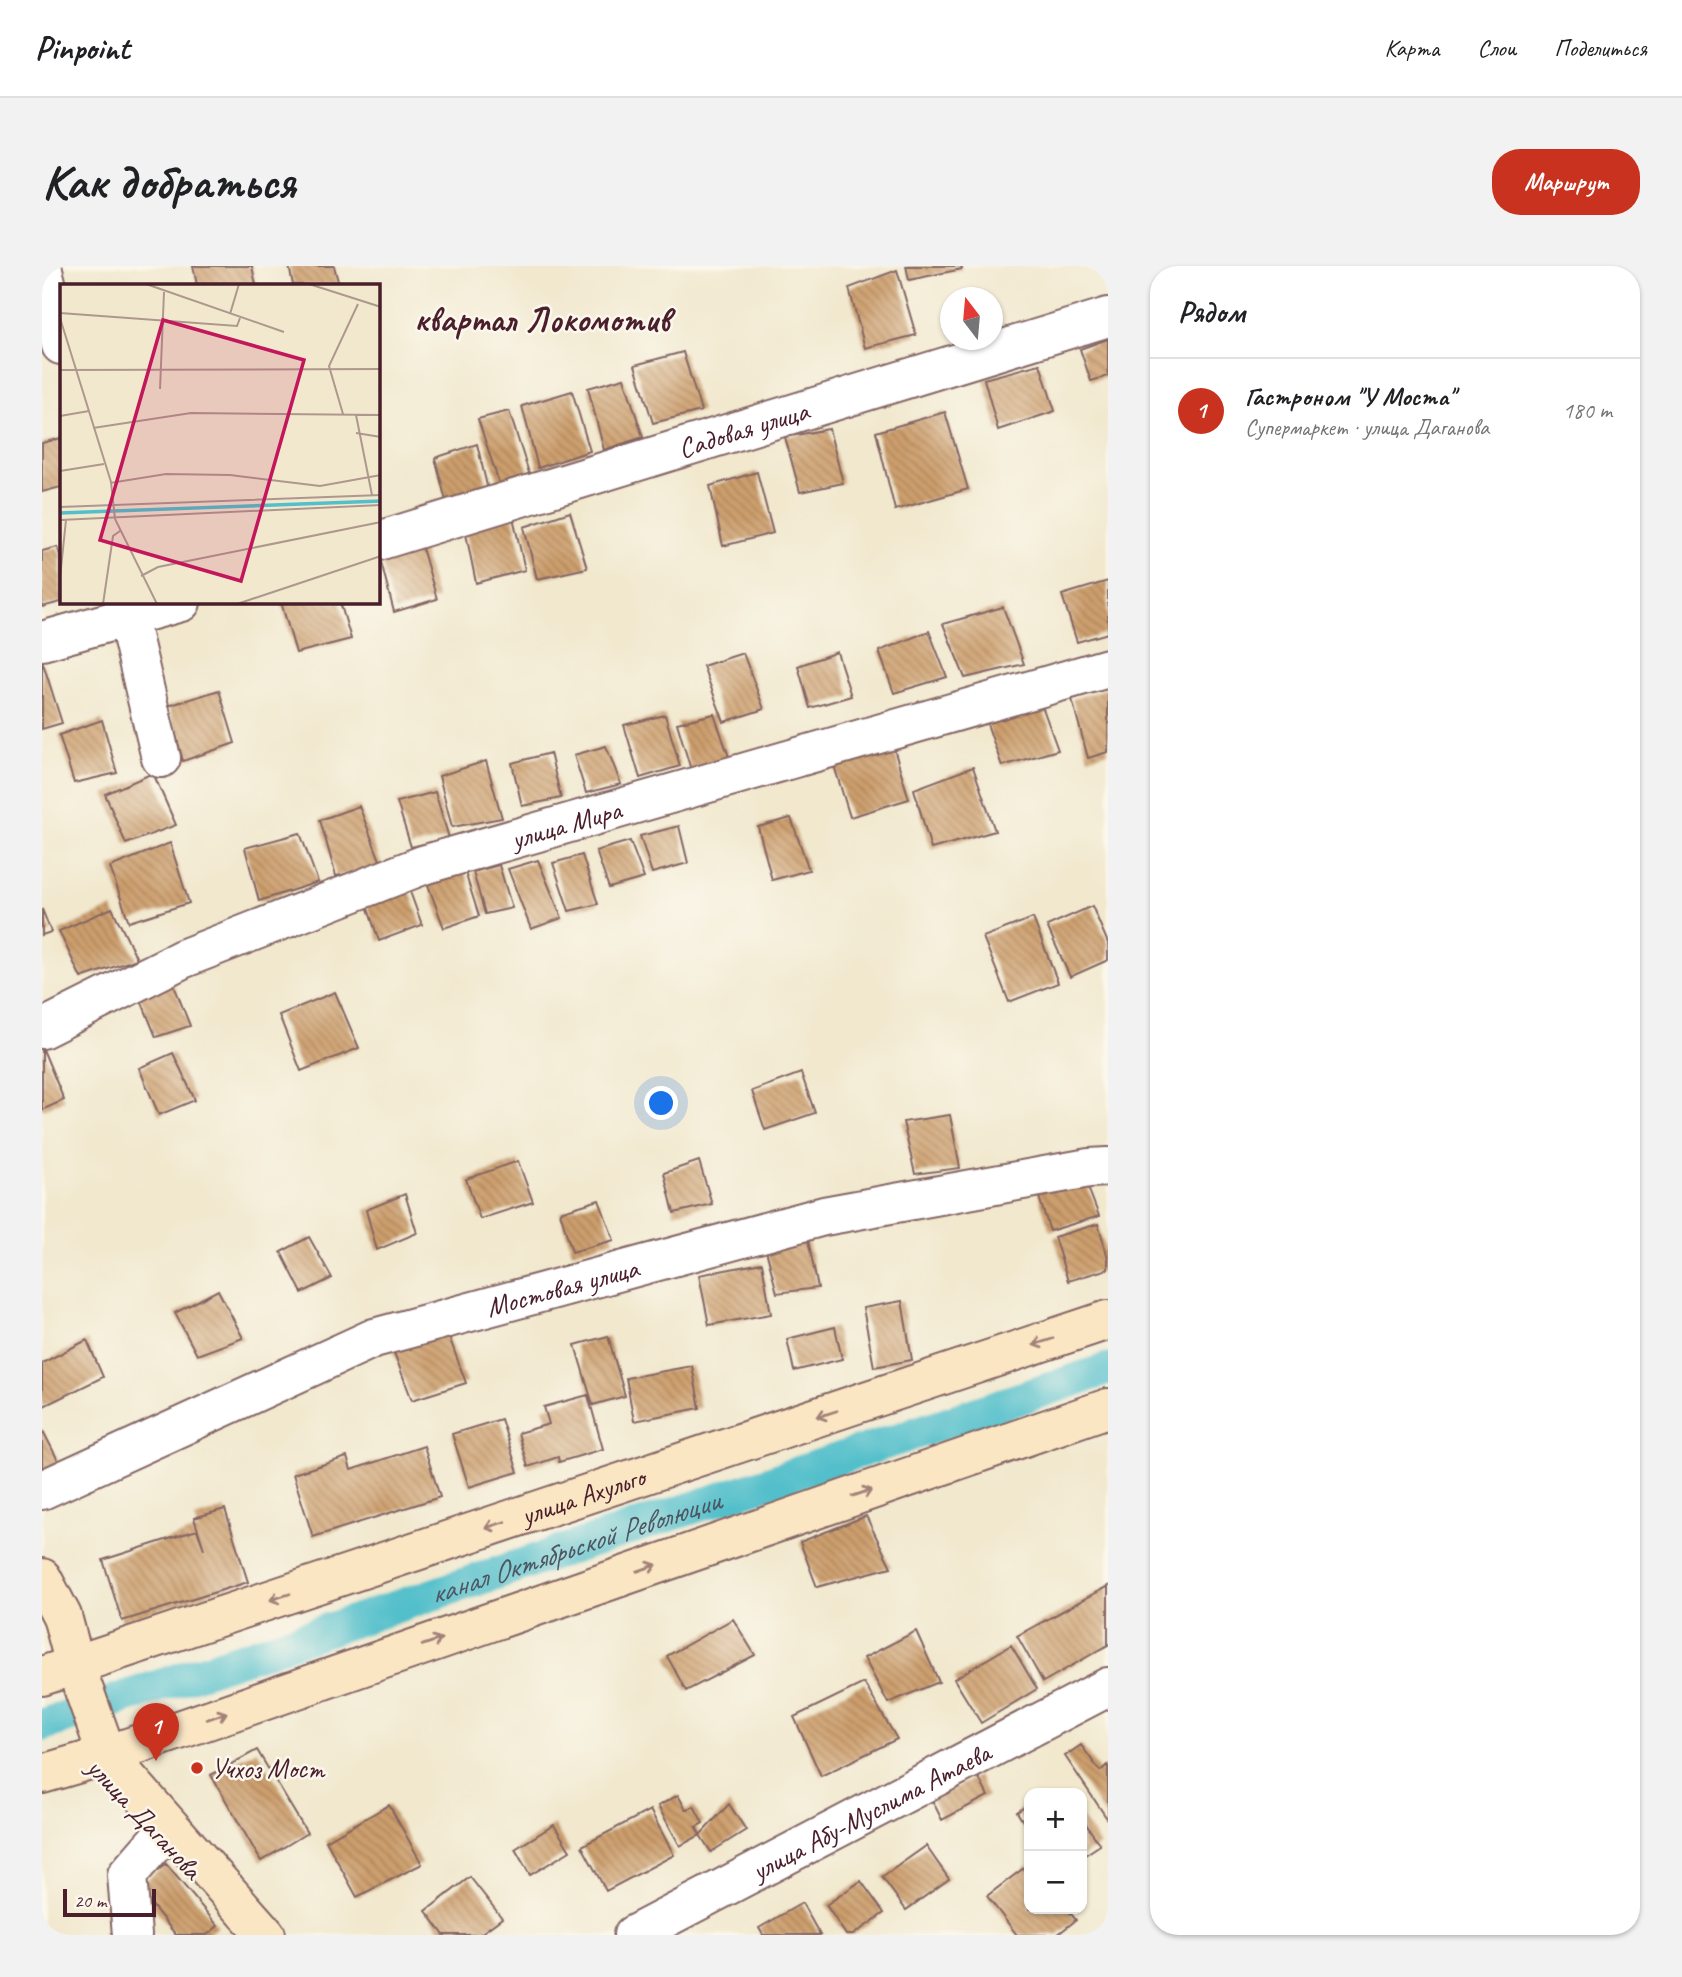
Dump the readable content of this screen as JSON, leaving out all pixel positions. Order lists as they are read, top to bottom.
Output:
{
  "streets": {
    "main road": ["улица Ахульго", "улица Даганова"],
    "street": [
      "Садовая улица",
      "улица Мира",
      "Мостовая улица",
      "улица Абу-Муслима Атаева"
    ]
  },
  "crossings": [
    ["улица Ахульго", "улица Даганова"]
  ],
  "districts": ["квартал Локомотив"],
  "water": ["канал Октябрьской Революции"],
  "places": ["Учхоз Мост"],
  "scale_bar": "20 m",
  "north": "top",
  "page": {
    "header": "Pinpoint",
    "nav": ["Карта", "Слои", "Поделиться"],
    "buttons": "Маршрут",
    "title": "Как добраться",
    "heading": "Рядом",
    "list": [
      {
        "mark": "1",
        "name": "Гастроном \"У Моста\"",
        "note": "Супермаркет · улица Даганова",
        "value": "180 m"
      }
    ],
    "pins": "1",
    "map_buttons": ["+", "−"],
    "scale": "20 m"
  }
}
